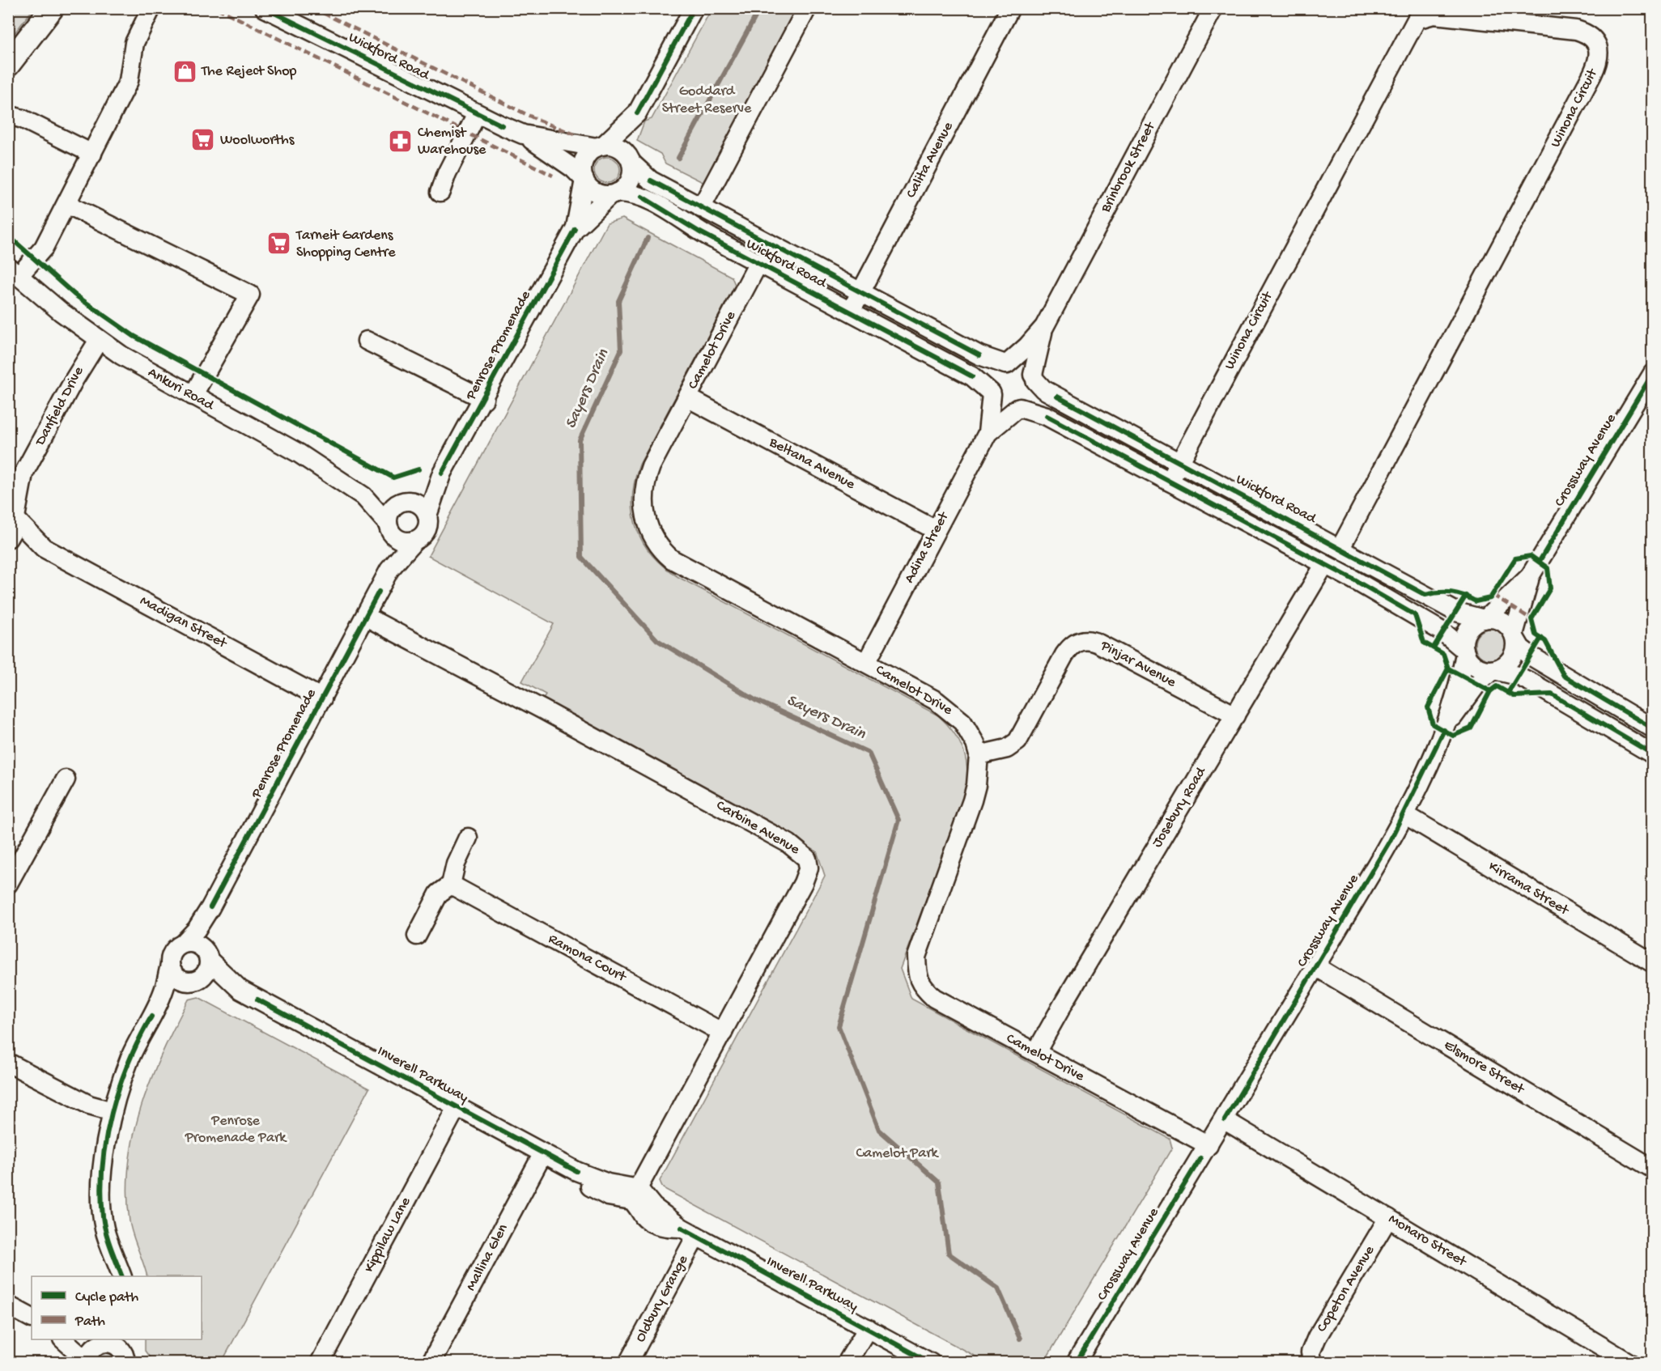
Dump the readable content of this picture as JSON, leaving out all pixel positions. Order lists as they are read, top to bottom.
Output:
{
  "streets": {
    "street": [
      "Wickford Road",
      "Winona Circuit",
      "Calita Avenue",
      "Brinbrook Street",
      "Penrose Promenade",
      "Camelot Drive",
      "Ankuri Road",
      "Danfield Drive",
      "Crossway Avenue",
      "Beltana Avenue",
      "Adina Street",
      "Madigan Street",
      "Pinjar Avenue",
      "Josebury Road",
      "Carbine Avenue",
      "Kirrama Street",
      "Ramona Court",
      "Elsmore Street",
      "Inverell Parkway",
      "Kippilaw Lane",
      "Monaro Street",
      "Mallina Glen",
      "Copeton Avenue",
      "Oldbury Grange"
    ]
  },
  "crossings": [
    ["Wickford Road", "Winona Circuit"],
    ["Wickford Road", "Calita Avenue"],
    ["Wickford Road", "Brinbrook Street"],
    ["Wickford Road", "Penrose Promenade"],
    ["Wickford Road", "Camelot Drive"],
    ["Wickford Road", "Crossway Avenue"],
    ["Wickford Road", "Adina Street"],
    ["Brinbrook Street", "Adina Street"],
    ["Penrose Promenade", "Ankuri Road"],
    ["Penrose Promenade", "Madigan Street"],
    ["Penrose Promenade", "Carbine Avenue"],
    ["Penrose Promenade", "Inverell Parkway"],
    ["Camelot Drive", "Crossway Avenue"],
    ["Camelot Drive", "Beltana Avenue"],
    ["Camelot Drive", "Adina Street"],
    ["Camelot Drive", "Pinjar Avenue"],
    ["Camelot Drive", "Josebury Road"],
    ["Ankuri Road", "Danfield Drive"],
    ["Danfield Drive", "Madigan Street"],
    ["Crossway Avenue", "Kirrama Street"],
    ["Crossway Avenue", "Elsmore Street"],
    ["Crossway Avenue", "Monaro Street"],
    ["Beltana Avenue", "Adina Street"],
    ["Pinjar Avenue", "Josebury Road"],
    ["Carbine Avenue", "Ramona Court"],
    ["Carbine Avenue", "Inverell Parkway"],
    ["Inverell Parkway", "Kippilaw Lane"],
    ["Inverell Parkway", "Mallina Glen"],
    ["Inverell Parkway", "Oldbury Grange"],
    ["Monaro Street", "Copeton Avenue"]
  ],
  "water": ["Sayers Drain"],
  "parks": ["Goddard Street Reserve", "Penrose Promenade Park", "Camelot Park"],
  "places": {
    "shop": ["The Reject Shop"],
    "supermarket": ["Woolworths", "Tarneit Gardens Shopping Centre"],
    "pharmacy": ["Chemist Warehouse"]
  },
  "legend": ["Cycle path", "Path"]
}
